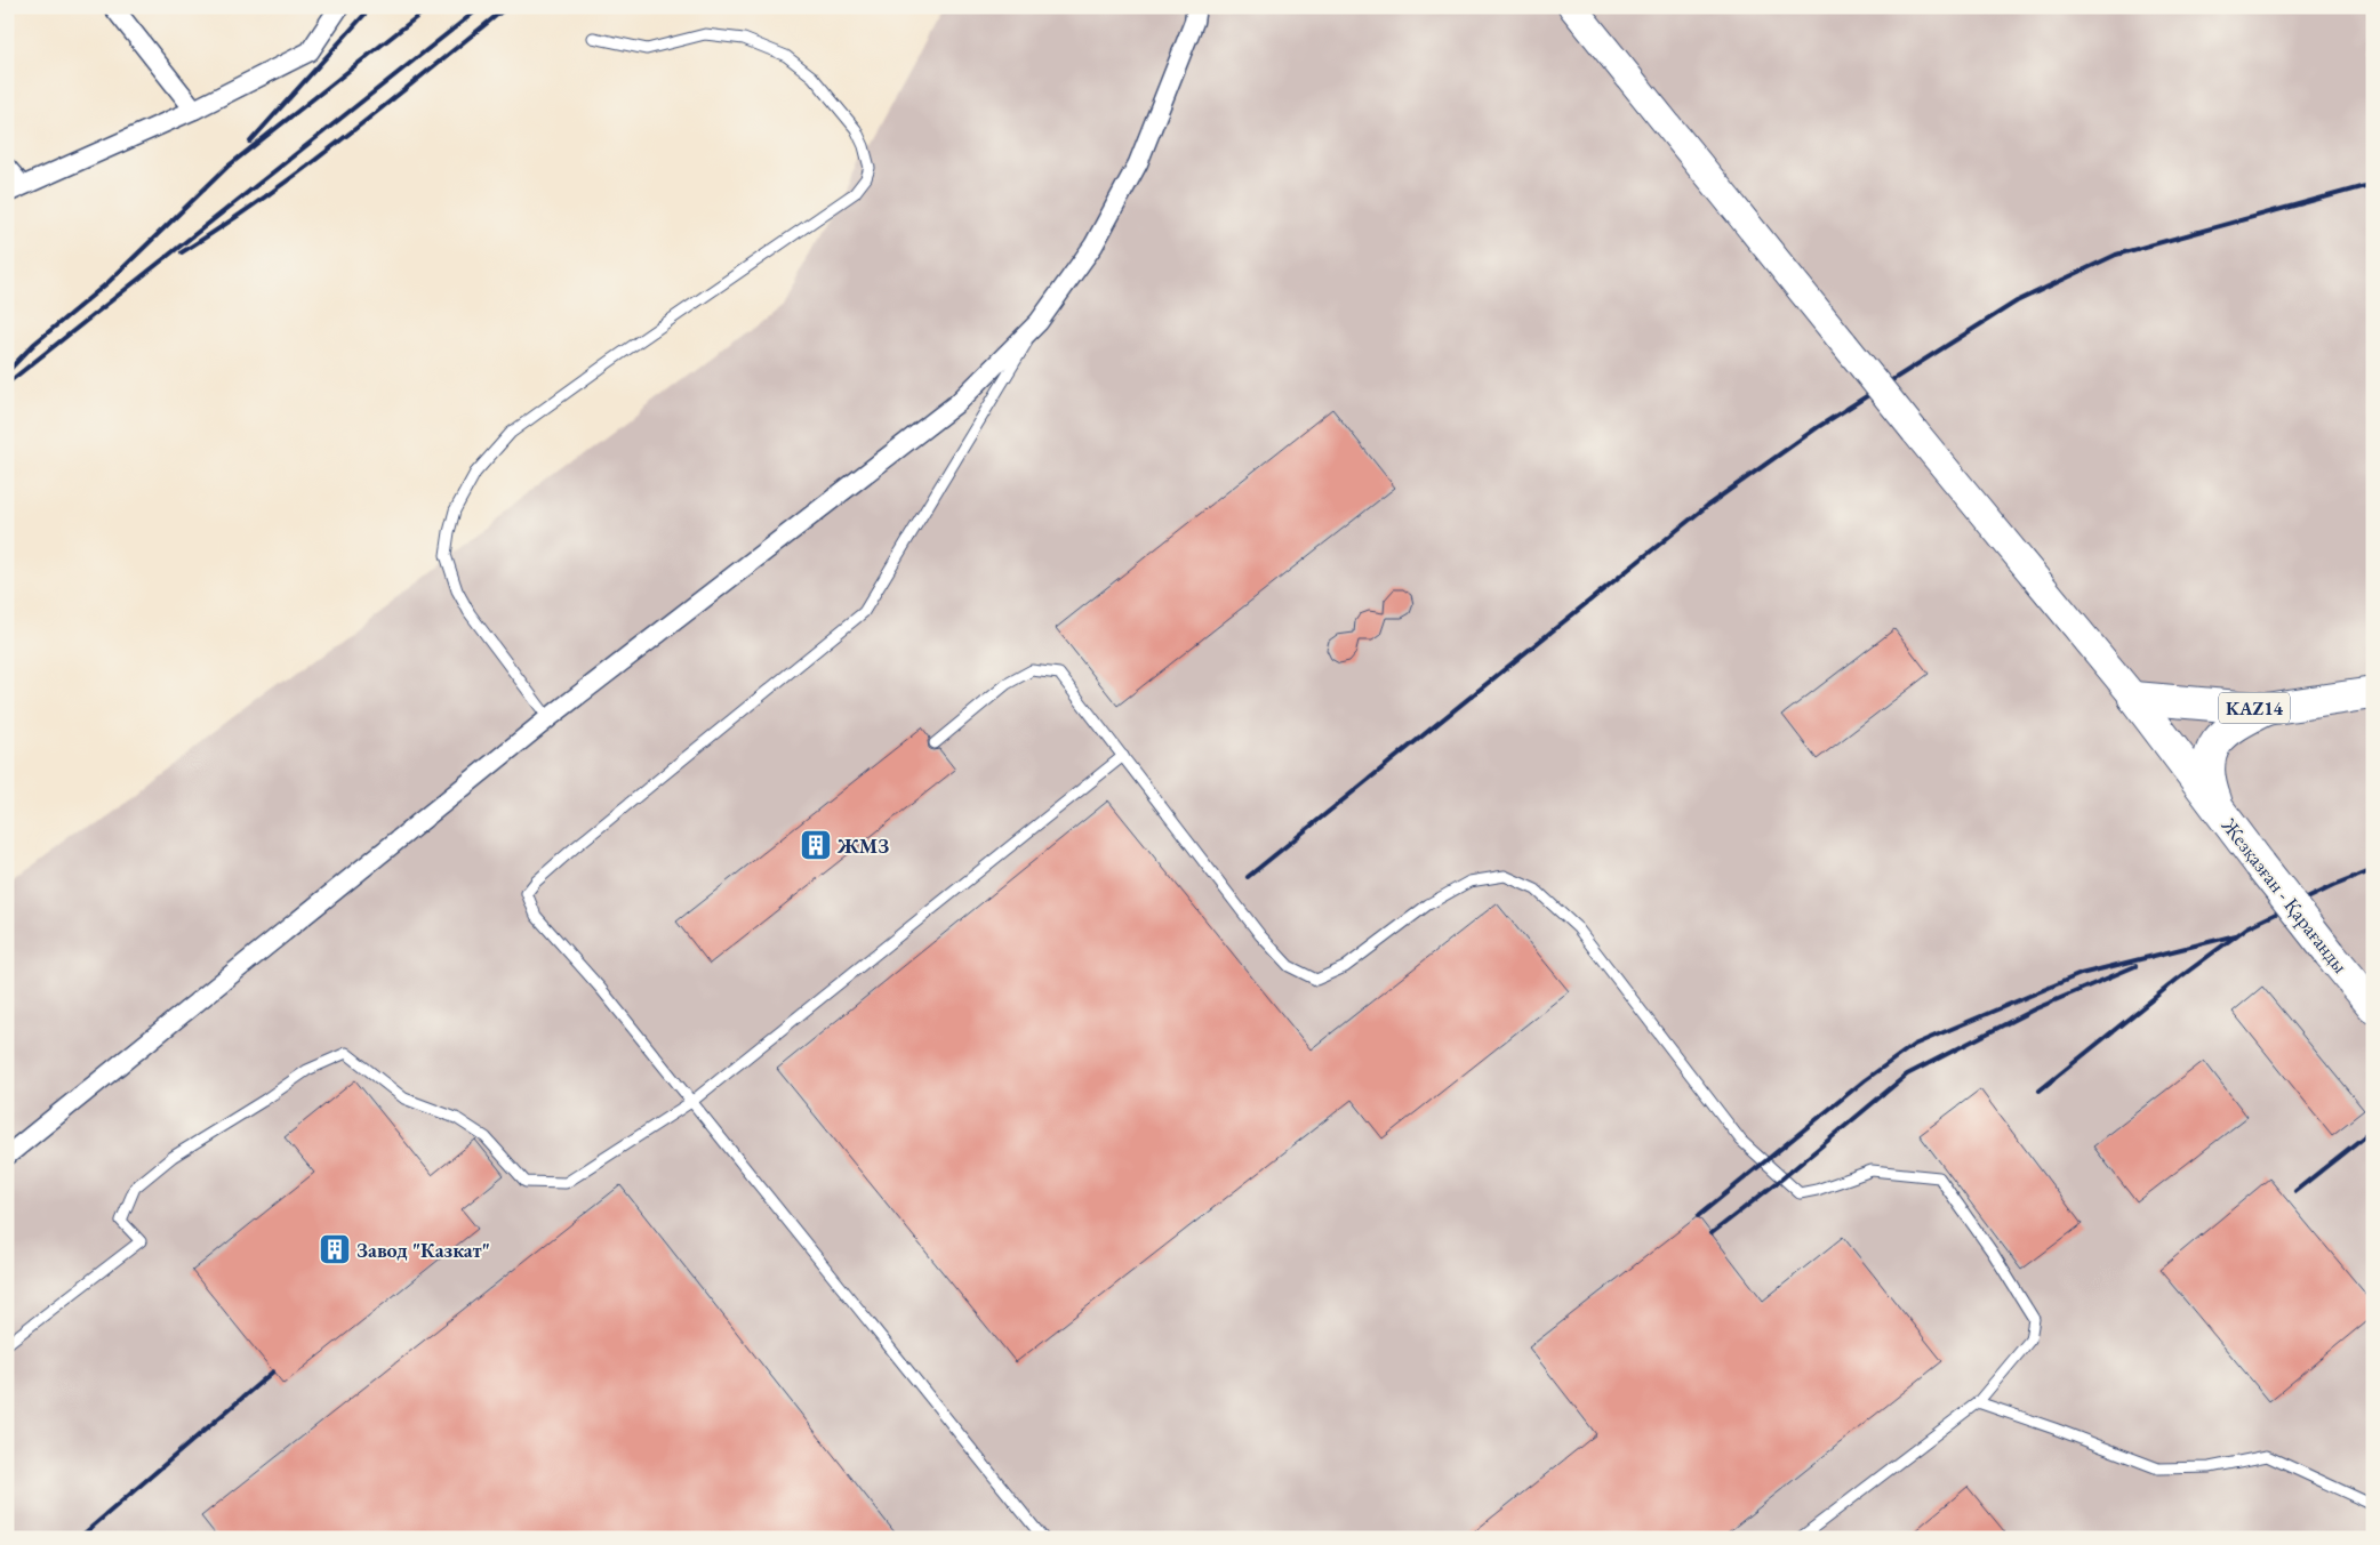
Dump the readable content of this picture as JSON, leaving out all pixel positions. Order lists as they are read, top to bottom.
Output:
{
  "streets": {
    "highway": ["KAZ14", "Жезқазған - Қарағанды"]
  },
  "places": {
    "building": ["ЖМЗ", "Завод \"Казкат\""]
  }
}
